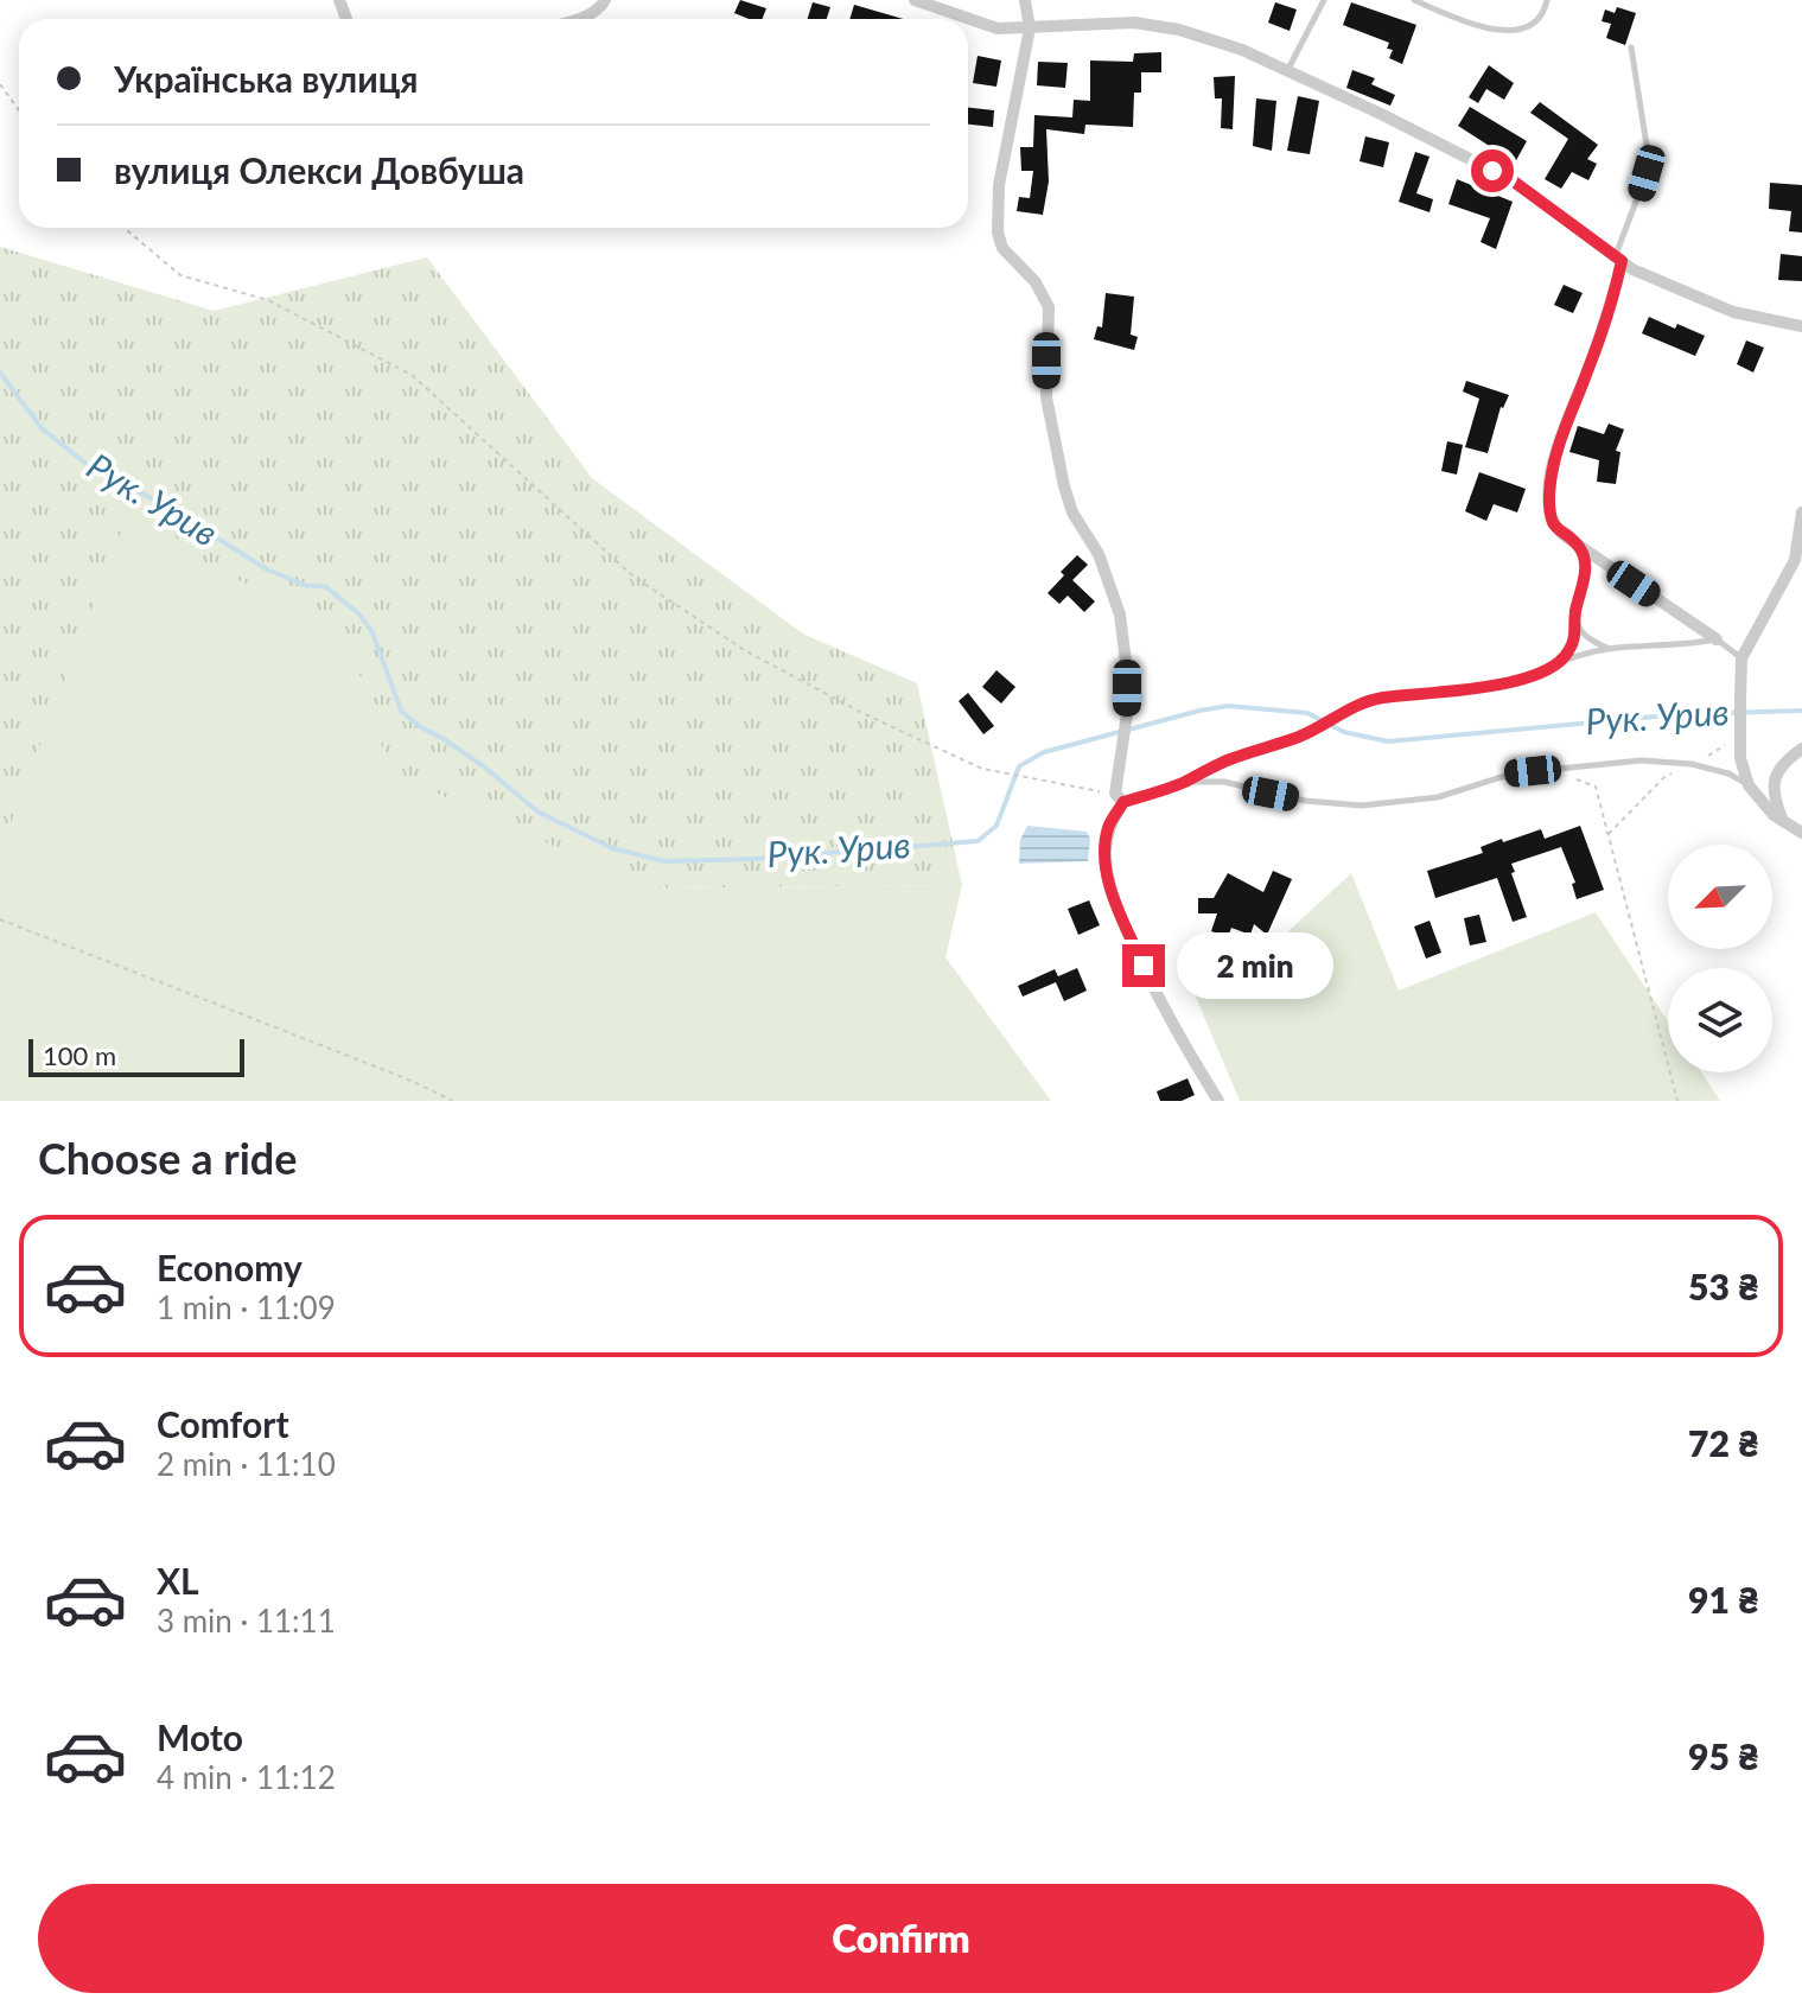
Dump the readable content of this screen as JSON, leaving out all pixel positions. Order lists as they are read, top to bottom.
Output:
{
  "water": ["Рук. Урив"],
  "scale_bar": "100 m",
  "north": "bottom left",
  "page": {
    "banner": ["Українська вулиця", "вулиця Олекси Довбуша"],
    "bubble": "2 min",
    "scale": "100 m",
    "heading": "Choose a ride",
    "list": [
      {
        "name": "Economy",
        "note": "1 min · 11:09",
        "value": "53 ₴"
      },
      {
        "name": "Comfort",
        "note": "2 min · 11:10",
        "value": "72 ₴"
      },
      {
        "name": "XL",
        "note": "3 min · 11:11",
        "value": "91 ₴"
      },
      {
        "name": "Moto",
        "note": "4 min · 11:12",
        "value": "95 ₴"
      }
    ],
    "buttons": "Confirm"
  }
}
